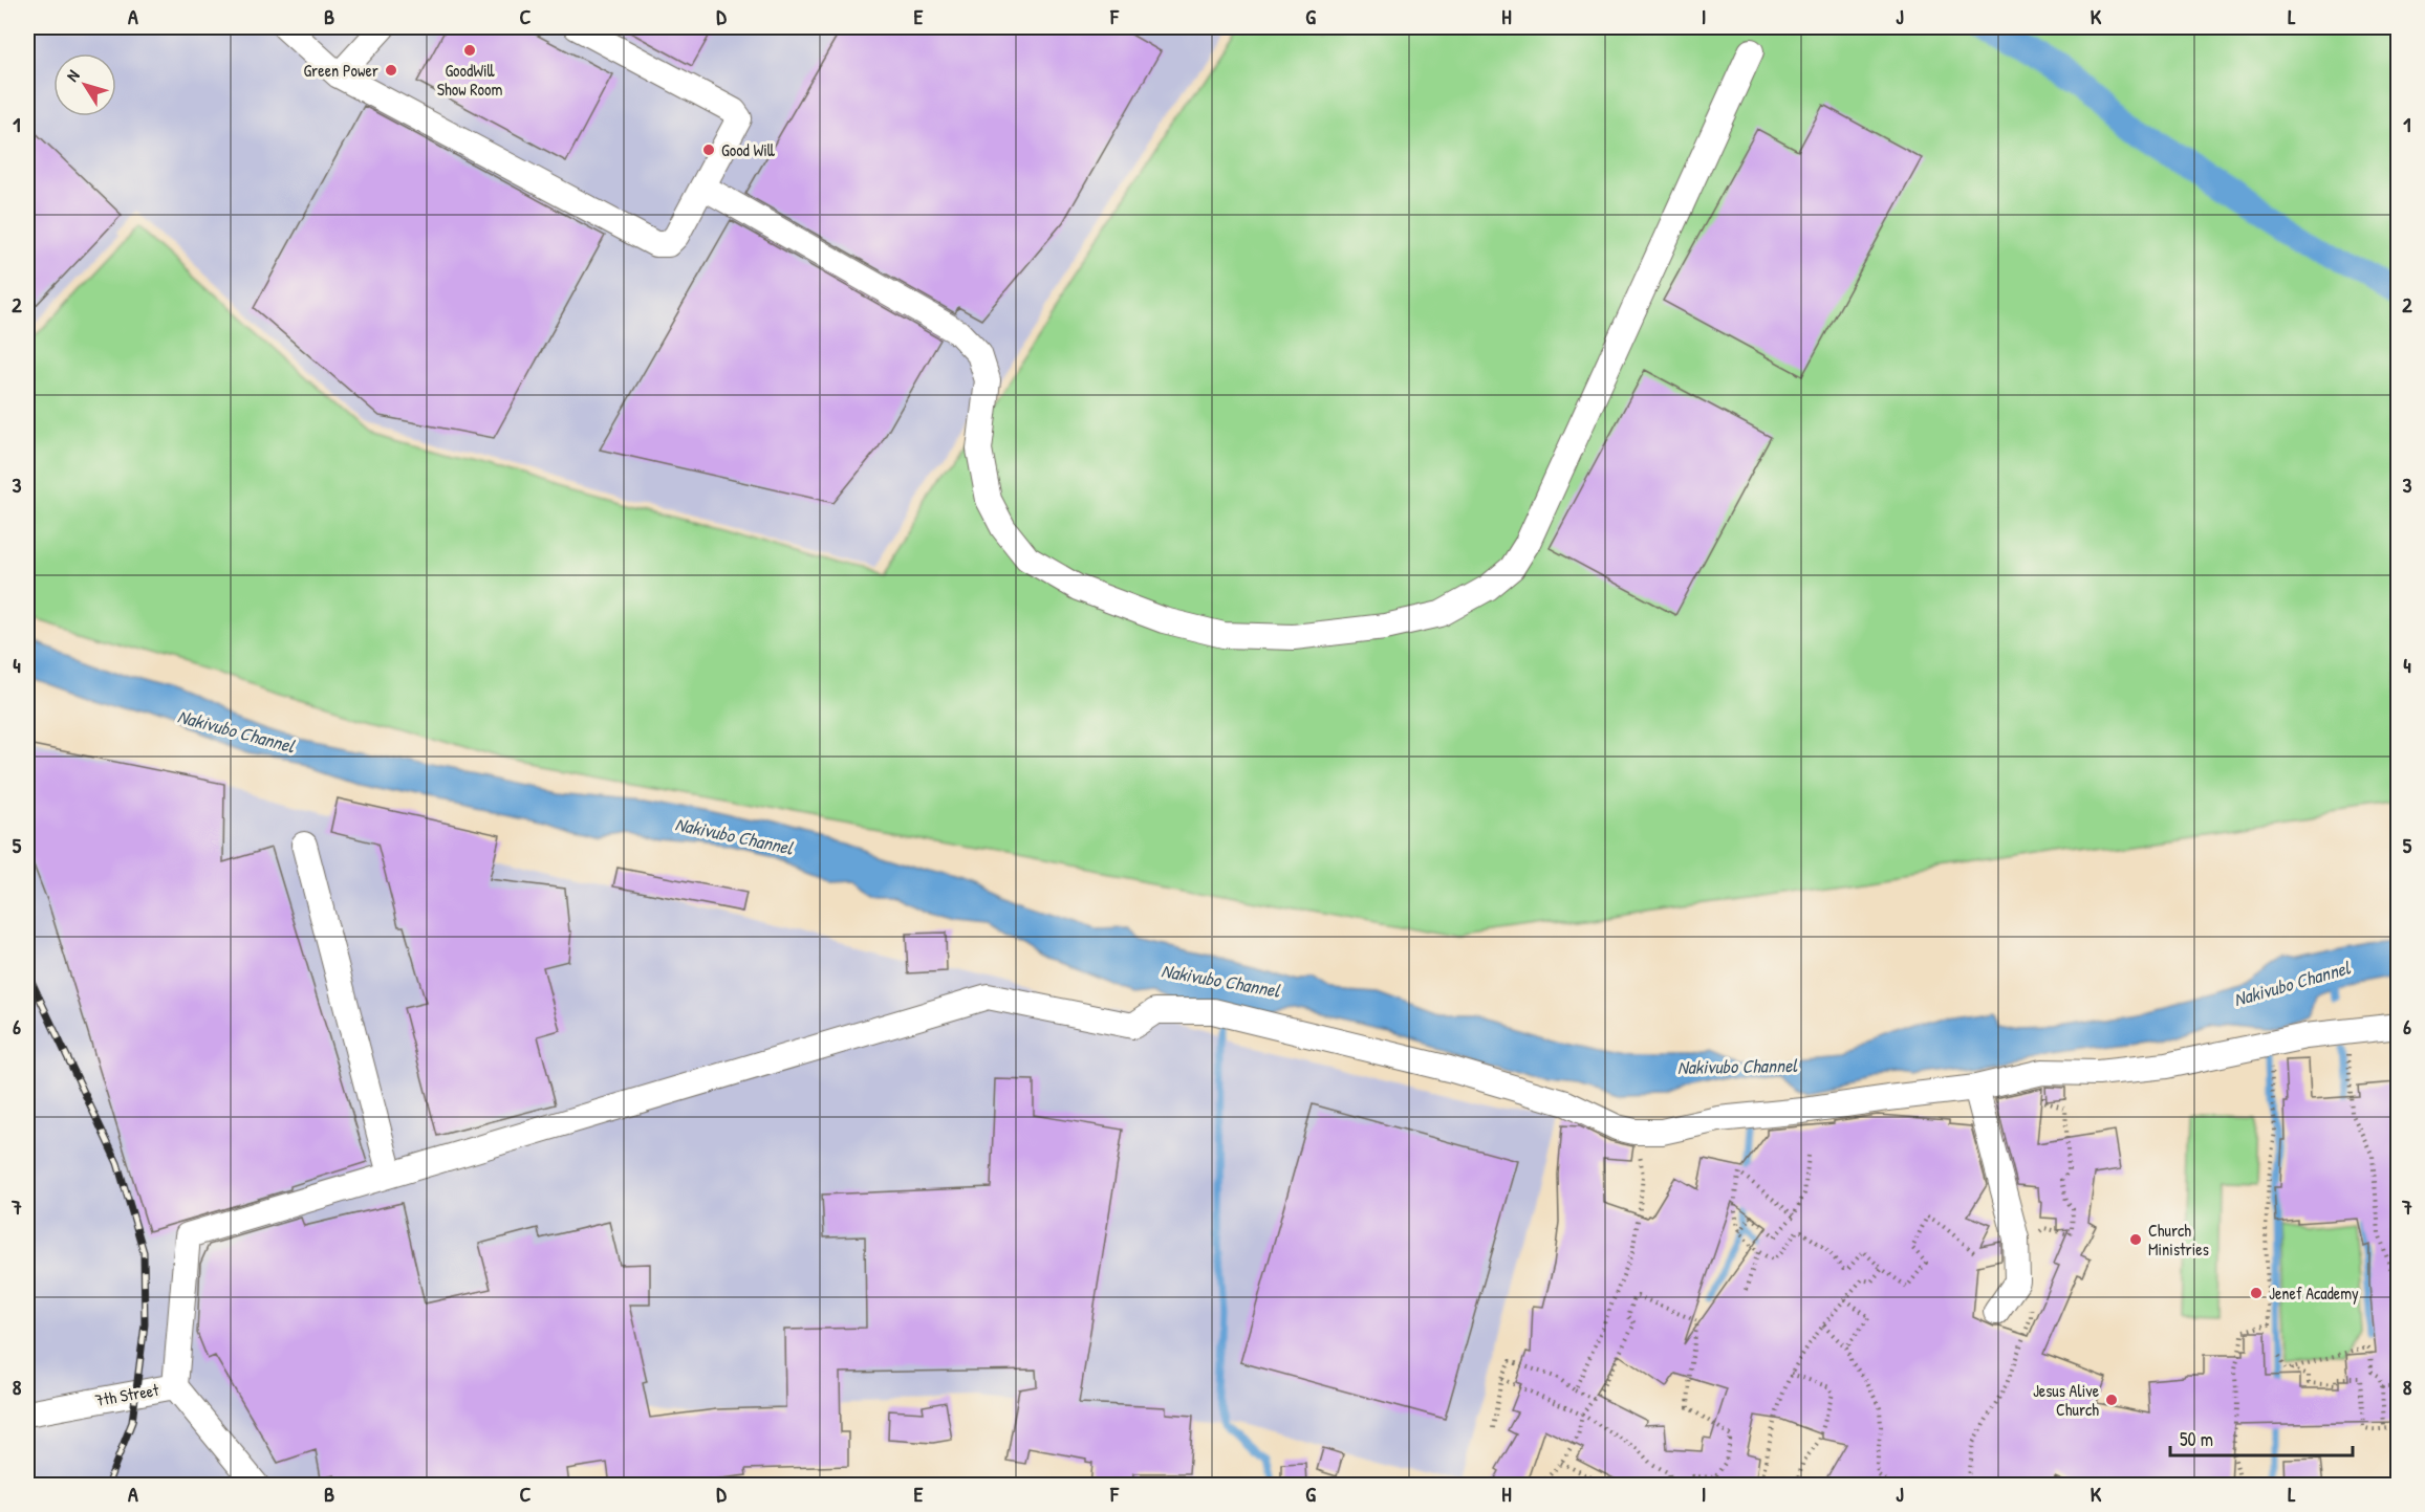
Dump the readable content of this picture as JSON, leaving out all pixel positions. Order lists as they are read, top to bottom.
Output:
{
  "streets": {
    "street": ["7th Street"]
  },
  "water": ["Nakivubo Channel"],
  "places": [
    "GoodWill Show Room",
    "Green Power",
    "Good Will",
    "Church Ministries",
    "Jenef Academy",
    "Jesus Alive Church"
  ],
  "scale_bar": "50 m",
  "north": "top left",
  "grid": {
    "columns": [
      "A",
      "B",
      "C",
      "D",
      "E",
      "F",
      "G",
      "H",
      "I",
      "J",
      "K",
      "L"
    ],
    "rows": [
      "1",
      "2",
      "3",
      "4",
      "5",
      "6",
      "7",
      "8"
    ]
  }
}
